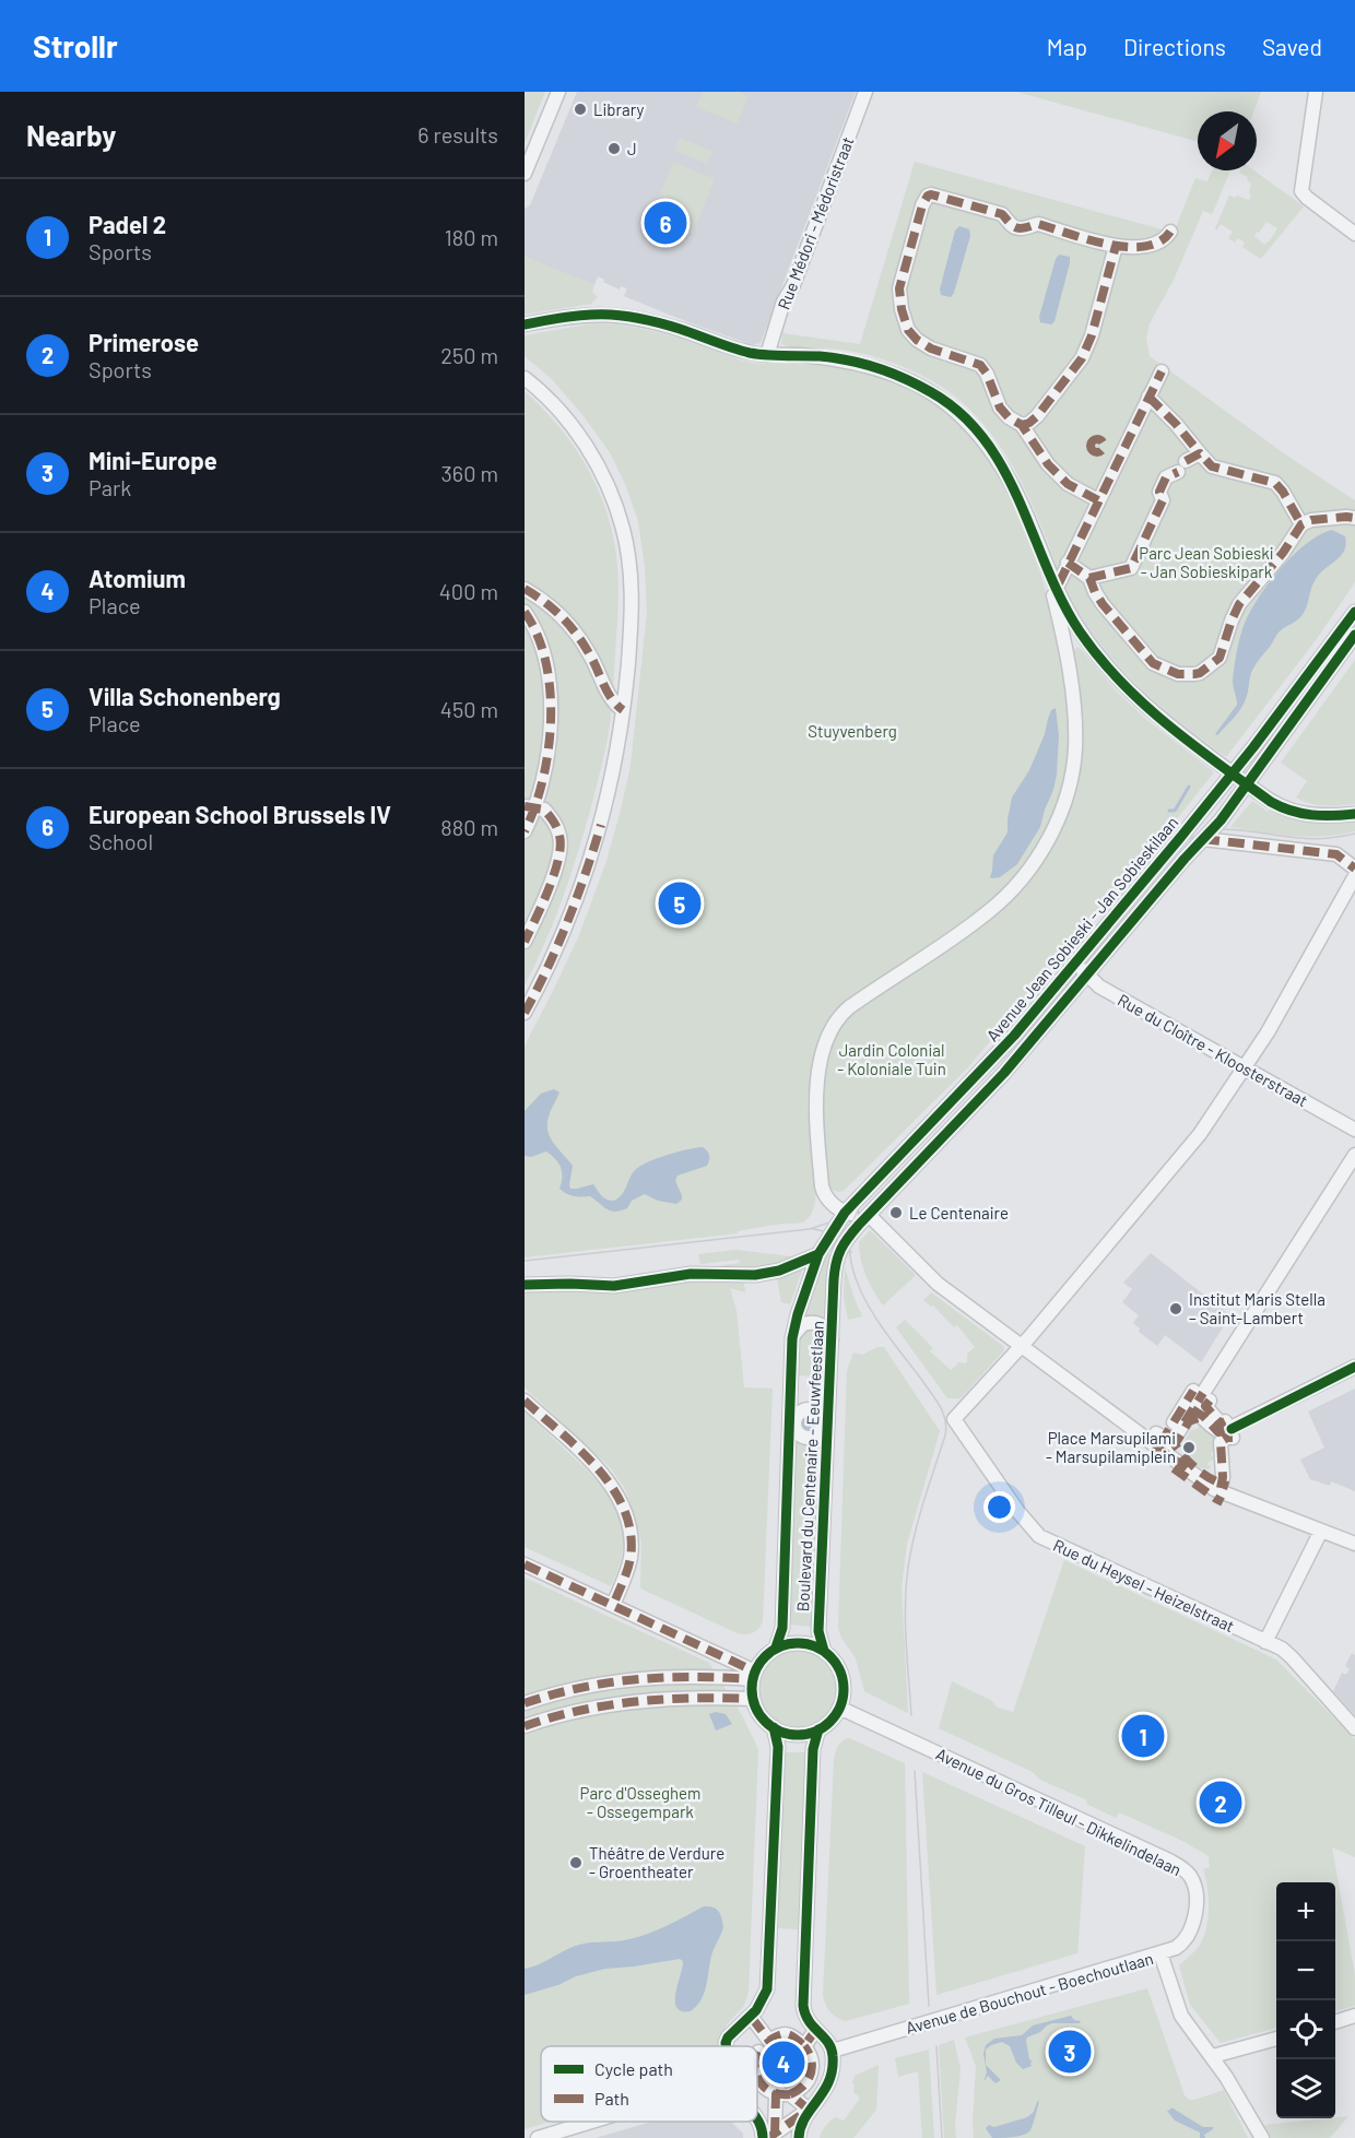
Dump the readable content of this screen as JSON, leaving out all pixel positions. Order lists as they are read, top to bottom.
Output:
{
  "streets": {
    "street": [
      "Rue Médori - Médoristraat",
      "Avenue Jean Sobieski - Jan Sobieskilaan",
      "Rue du Cloître - Kloosterstraat",
      "Boulevard du Centenaire - Eeuwfeestlaan",
      "Rue du Heysel - Heizelstraat",
      "Avenue du Gros Tilleul - Dikkelindelaan",
      "Avenue de Bouchout - Boechoutlaan"
    ]
  },
  "crossings": [
    ["Avenue Jean Sobieski - Jan Sobieskilaan", "Rue du Cloître - Kloosterstraat"],
    ["Avenue Jean Sobieski - Jan Sobieskilaan", "Boulevard du Centenaire - Eeuwfeestlaan"],
    ["Boulevard du Centenaire - Eeuwfeestlaan", "Avenue du Gros Tilleul - Dikkelindelaan"],
    ["Avenue du Gros Tilleul - Dikkelindelaan", "Avenue de Bouchout - Boechoutlaan"]
  ],
  "parks": [
    "Parc Jean Sobieski - Jan Sobieskipark",
    "Stuyvenberg",
    "Jardin Colonial - Koloniale Tuin",
    "Parc d'Osseghem - Ossegempark"
  ],
  "places": [
    "Library",
    "J",
    "Le Centenaire",
    "Institut Maris Stella – Saint-Lambert",
    "Place Marsupilami - Marsupilamiplein",
    "Théâtre de Verdure - Groentheater"
  ],
  "legend": ["Cycle path", "Path"],
  "north": "bottom left",
  "page": {
    "header": "Strollr",
    "nav": ["Map", "Directions", "Saved"],
    "heading": ["Nearby", "6 results"],
    "list": [
      {
        "mark": "1",
        "name": "Padel 2",
        "note": "Sports",
        "value": "180 m"
      },
      {
        "mark": "2",
        "name": "Primerose",
        "note": "Sports",
        "value": "250 m"
      },
      {
        "mark": "3",
        "name": "Mini-Europe",
        "note": "Park",
        "value": "360 m"
      },
      {
        "mark": "4",
        "name": "Atomium",
        "note": "Place",
        "value": "400 m"
      },
      {
        "mark": "5",
        "name": "Villa Schonenberg",
        "note": "Place",
        "value": "450 m"
      },
      {
        "mark": "6",
        "name": "European School Brussels IV",
        "note": "School",
        "value": "880 m"
      }
    ],
    "pins": [
      "6",
      "5",
      "1",
      "2",
      "3",
      "4"
    ],
    "map_buttons": ["+", "−"]
  }
}
